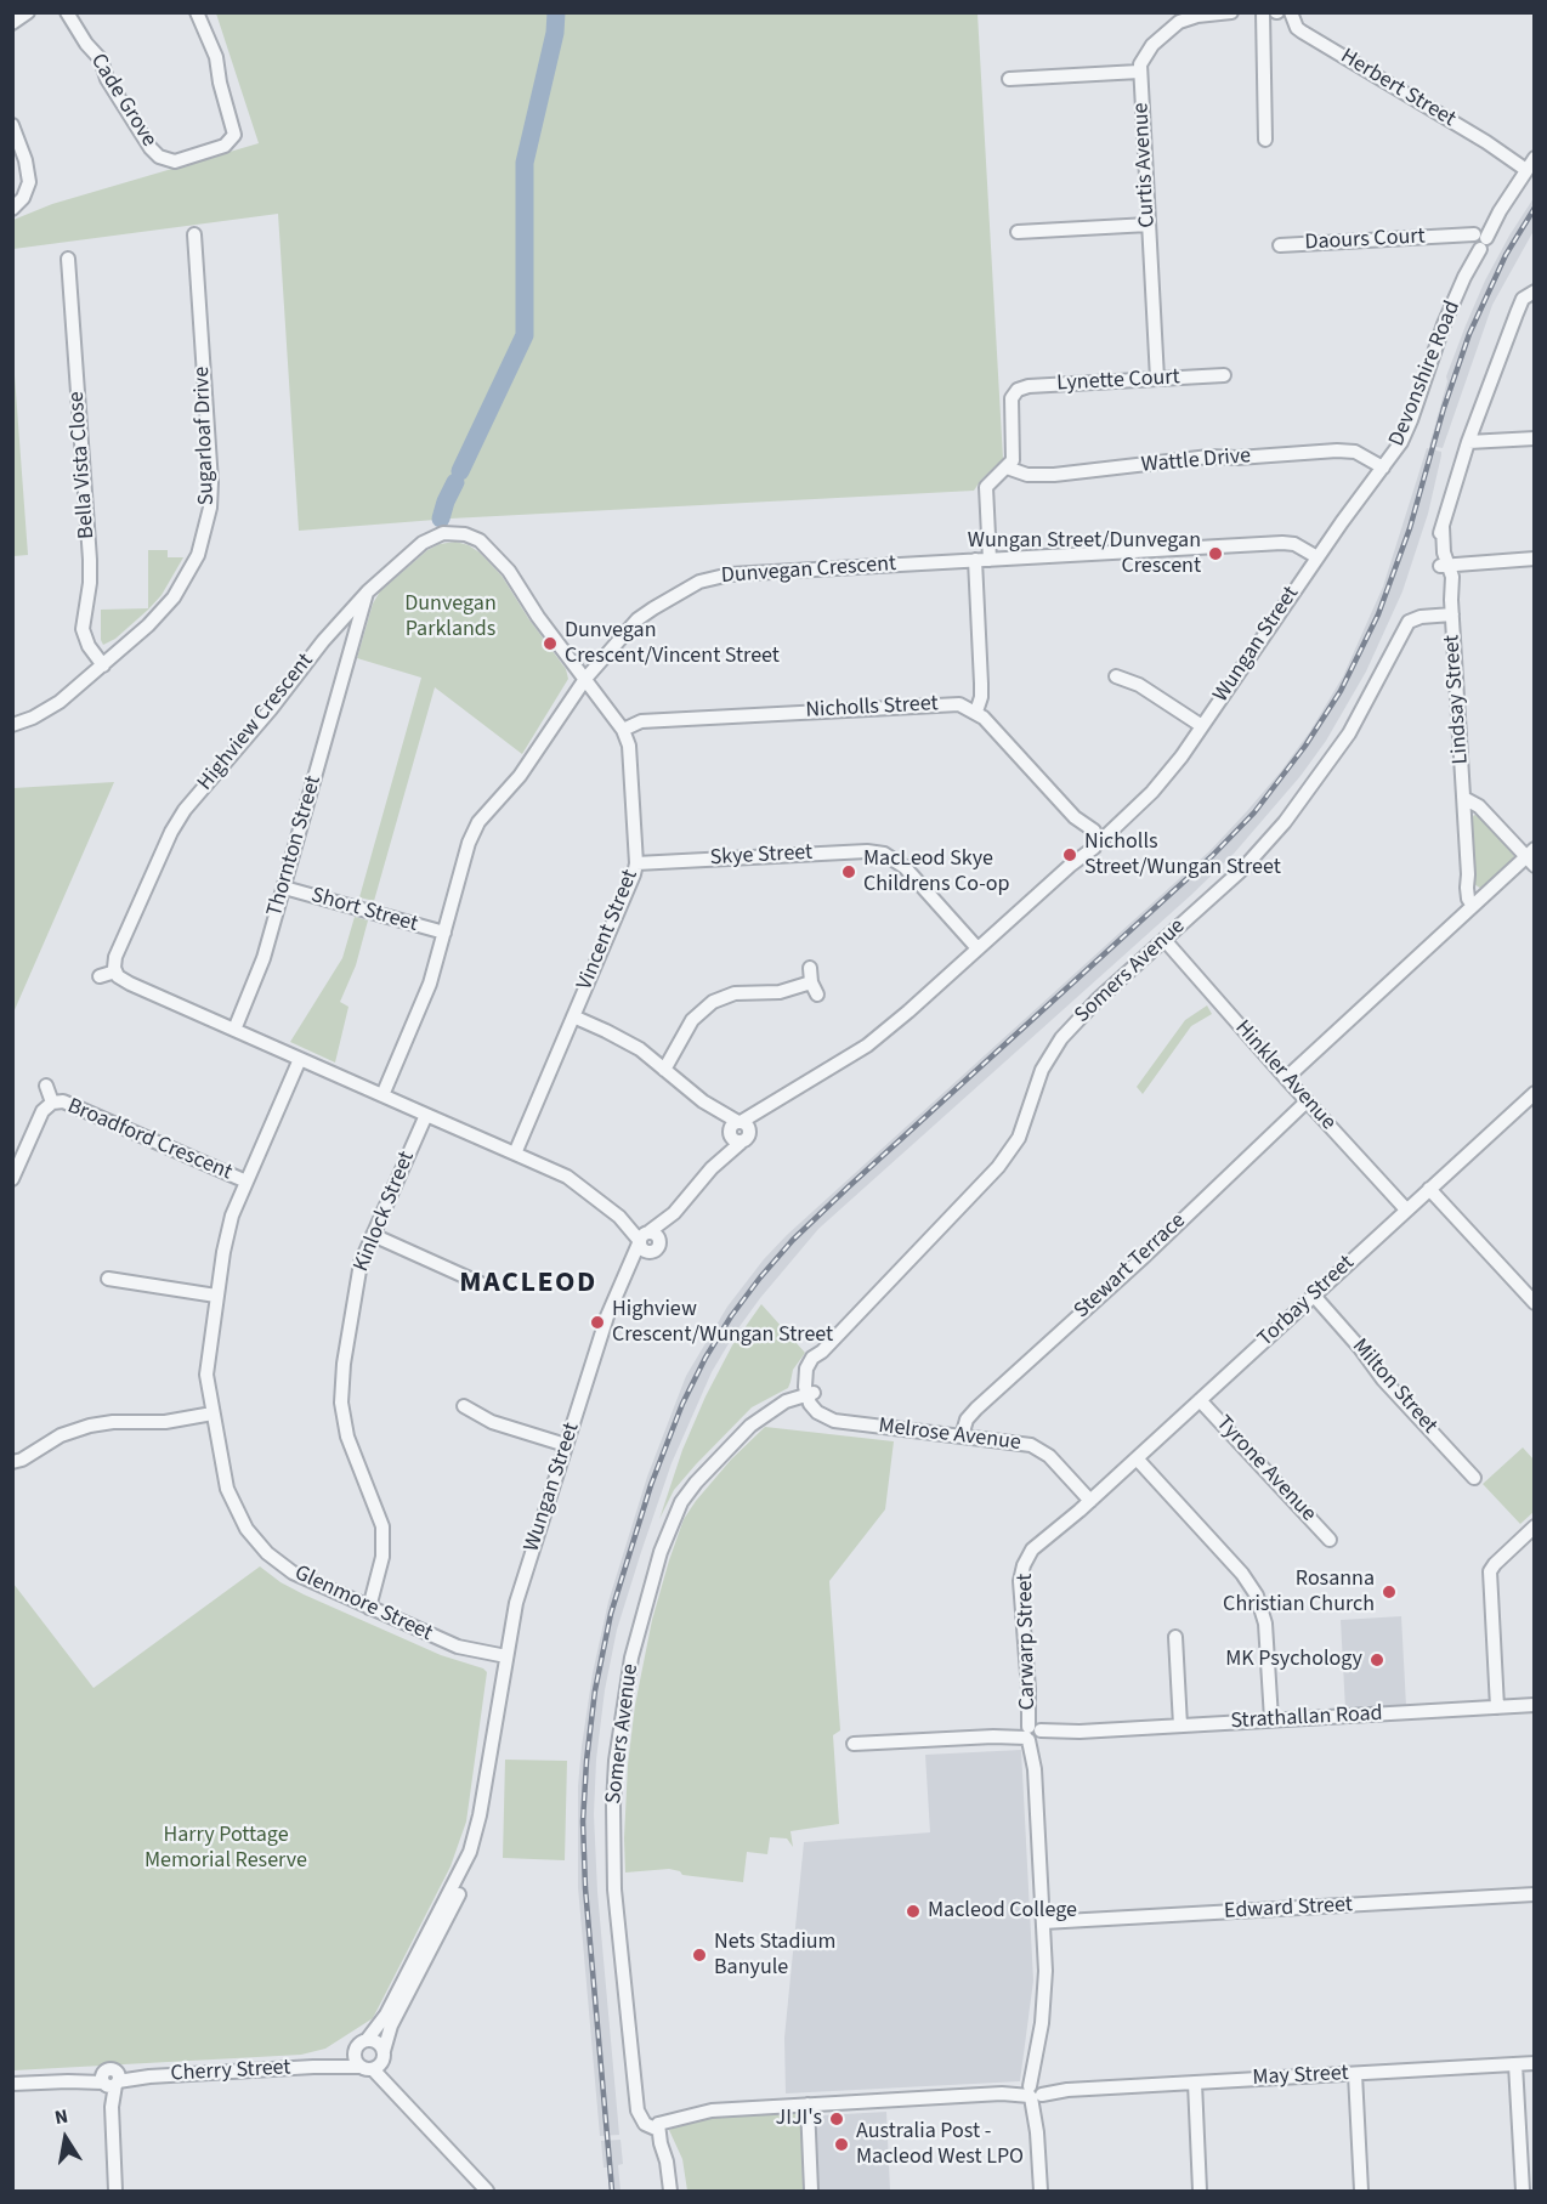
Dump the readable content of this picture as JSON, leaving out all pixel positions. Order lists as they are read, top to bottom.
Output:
{
  "streets": {
    "street": [
      "Herbert Street",
      "Cade Grove",
      "Curtis Avenue",
      "Daours Court",
      "Devonshire Road",
      "Lynette Court",
      "Sugarloaf Drive",
      "Wattle Drive",
      "Bella Vista Close",
      "Dunvegan Crescent",
      "Wungan Street",
      "Lindsay Street",
      "Nicholls Street",
      "Highview Crescent",
      "Thornton Street",
      "Skye Street",
      "Short Street",
      "Vincent Street",
      "Somers Avenue",
      "Hinkler Avenue",
      "Broadford Crescent",
      "Kinlock Street",
      "Stewart Terrace",
      "Torbay Street",
      "Milton Street",
      "Melrose Avenue",
      "Tyrone Avenue",
      "Glenmore Street",
      "Carwarp Street",
      "Strathallan Road",
      "Edward Street",
      "Cherry Street",
      "May Street"
    ]
  },
  "crossings": [
    ["Herbert Street", "Devonshire Road"],
    ["Curtis Avenue", "Lynette Court"],
    ["Daours Court", "Devonshire Road"],
    ["Devonshire Road", "Wattle Drive"],
    ["Devonshire Road", "Wungan Street"],
    ["Lynette Court", "Wattle Drive"],
    ["Sugarloaf Drive", "Bella Vista Close"],
    ["Wattle Drive", "Wungan Street"],
    ["Dunvegan Crescent", "Wungan Street"],
    ["Dunvegan Crescent", "Short Street"],
    ["Dunvegan Crescent", "Vincent Street"],
    ["Wungan Street", "Skye Street"],
    ["Wungan Street", "Glenmore Street"],
    ["Wungan Street", "Cherry Street"],
    ["Lindsay Street", "Somers Avenue"],
    ["Nicholls Street", "Vincent Street"],
    ["Highview Crescent", "Thornton Street"],
    ["Highview Crescent", "Vincent Street"],
    ["Thornton Street", "Short Street"],
    ["Skye Street", "Vincent Street"],
    ["Somers Avenue", "Hinkler Avenue"],
    ["Somers Avenue", "Melrose Avenue"],
    ["Somers Avenue", "May Street"],
    ["Hinkler Avenue", "Stewart Terrace"],
    ["Hinkler Avenue", "Torbay Street"],
    ["Broadford Crescent", "Glenmore Street"],
    ["Kinlock Street", "Glenmore Street"],
    ["Stewart Terrace", "Melrose Avenue"],
    ["Torbay Street", "Milton Street"],
    ["Torbay Street", "Melrose Avenue"],
    ["Torbay Street", "Tyrone Avenue"],
    ["Torbay Street", "Carwarp Street"],
    ["Carwarp Street", "Strathallan Road"],
    ["Carwarp Street", "Edward Street"],
    ["Carwarp Street", "May Street"]
  ],
  "districts": ["MACLEOD"],
  "parks": ["Dunvegan Parklands", "Harry Pottage Memorial Reserve"],
  "places": [
    "Wungan Street/Dunvegan Crescent",
    "Dunvegan Crescent/Vincent Street",
    "Nicholls Street/Wungan Street",
    "MacLeod Skye Childrens Co-op",
    "Highview Crescent/Wungan Street",
    "Rosanna Christian Church",
    "MK Psychology",
    "Macleod College",
    "Nets Stadium Banyule",
    "JIJI's",
    "Australia Post - Macleod West LPO"
  ],
  "north": "top"
}
